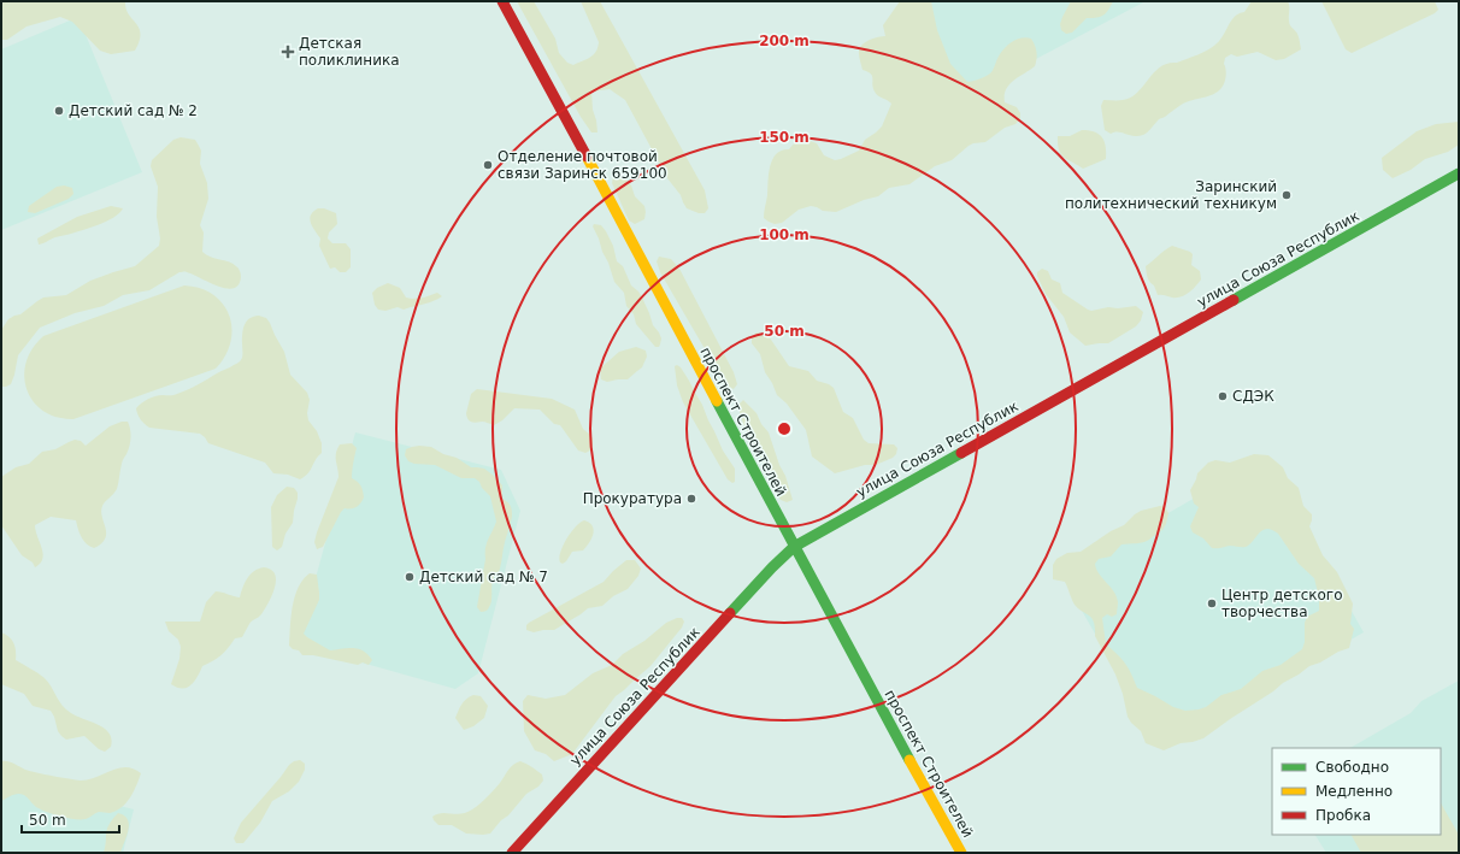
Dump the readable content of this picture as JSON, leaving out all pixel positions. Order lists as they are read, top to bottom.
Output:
{
  "streets": {
    "street": ["улица Союза Республик", "проспект Строителей"]
  },
  "crossings": [
    ["улица Союза Республик", "проспект Строителей"]
  ],
  "places": {
    "health": ["Детская поликлиника"],
    "other": [
      "Детский сад № 2",
      "Отделение почтовой связи Заринск 659100",
      "Заринский политехнический техникум",
      "СДЭК",
      "Прокуратура",
      "Детский сад № 7",
      "Центр детского творчества"
    ]
  },
  "legend": ["Свободно", "Медленно", "Пробка"],
  "scale_bar": "50 m",
  "rings": [
    "200 m",
    "150 m",
    "100 m",
    "50 m"
  ]
}
